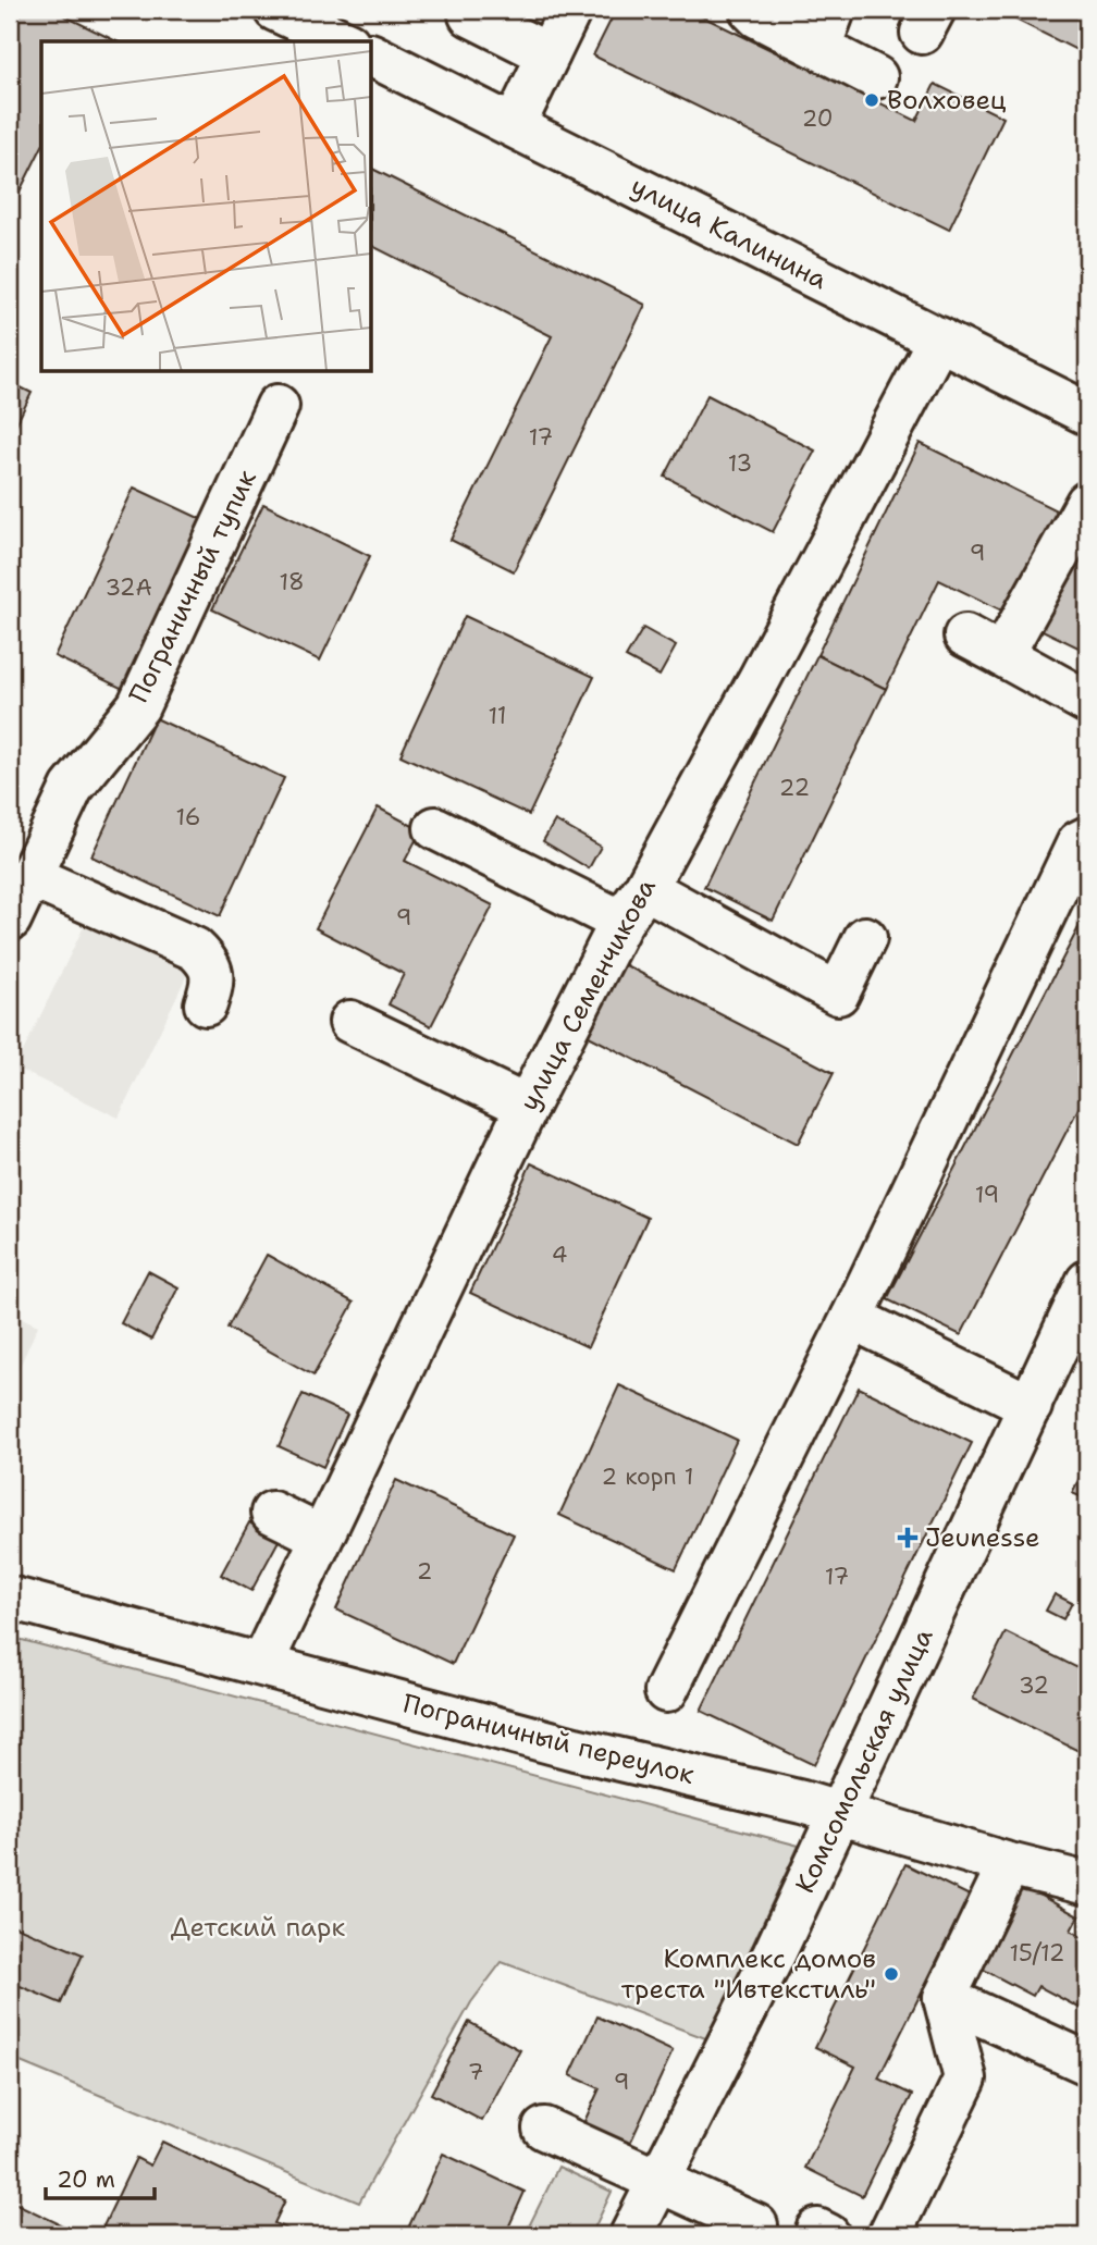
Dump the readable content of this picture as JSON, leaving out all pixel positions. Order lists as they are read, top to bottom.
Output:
{
  "streets": {
    "street": [
      "улица Калинина",
      "Пограничный тупик",
      "улица Семенчикова",
      "Пограничный переулок",
      "Комсомольская улица"
    ]
  },
  "crossings": [
    ["улица Калинина", "улица Семенчикова"],
    ["улица Семенчикова", "Пограничный переулок"],
    ["Пограничный переулок", "Комсомольская улица"]
  ],
  "parks": ["Детский парк"],
  "places": {
    "other": ["Волховец", "Комплекс домов треста \"Ивтекстиль\""],
    "health": ["Jeunesse"]
  },
  "house_numbers": [
    "20",
    "17",
    "13",
    "9",
    "18",
    "32А",
    "11",
    "22",
    "16",
    "9",
    "19",
    "4",
    "2 корп 1",
    "2",
    "17",
    "32",
    "15/12",
    "7",
    "9"
  ],
  "scale_bar": "20 m"
}
